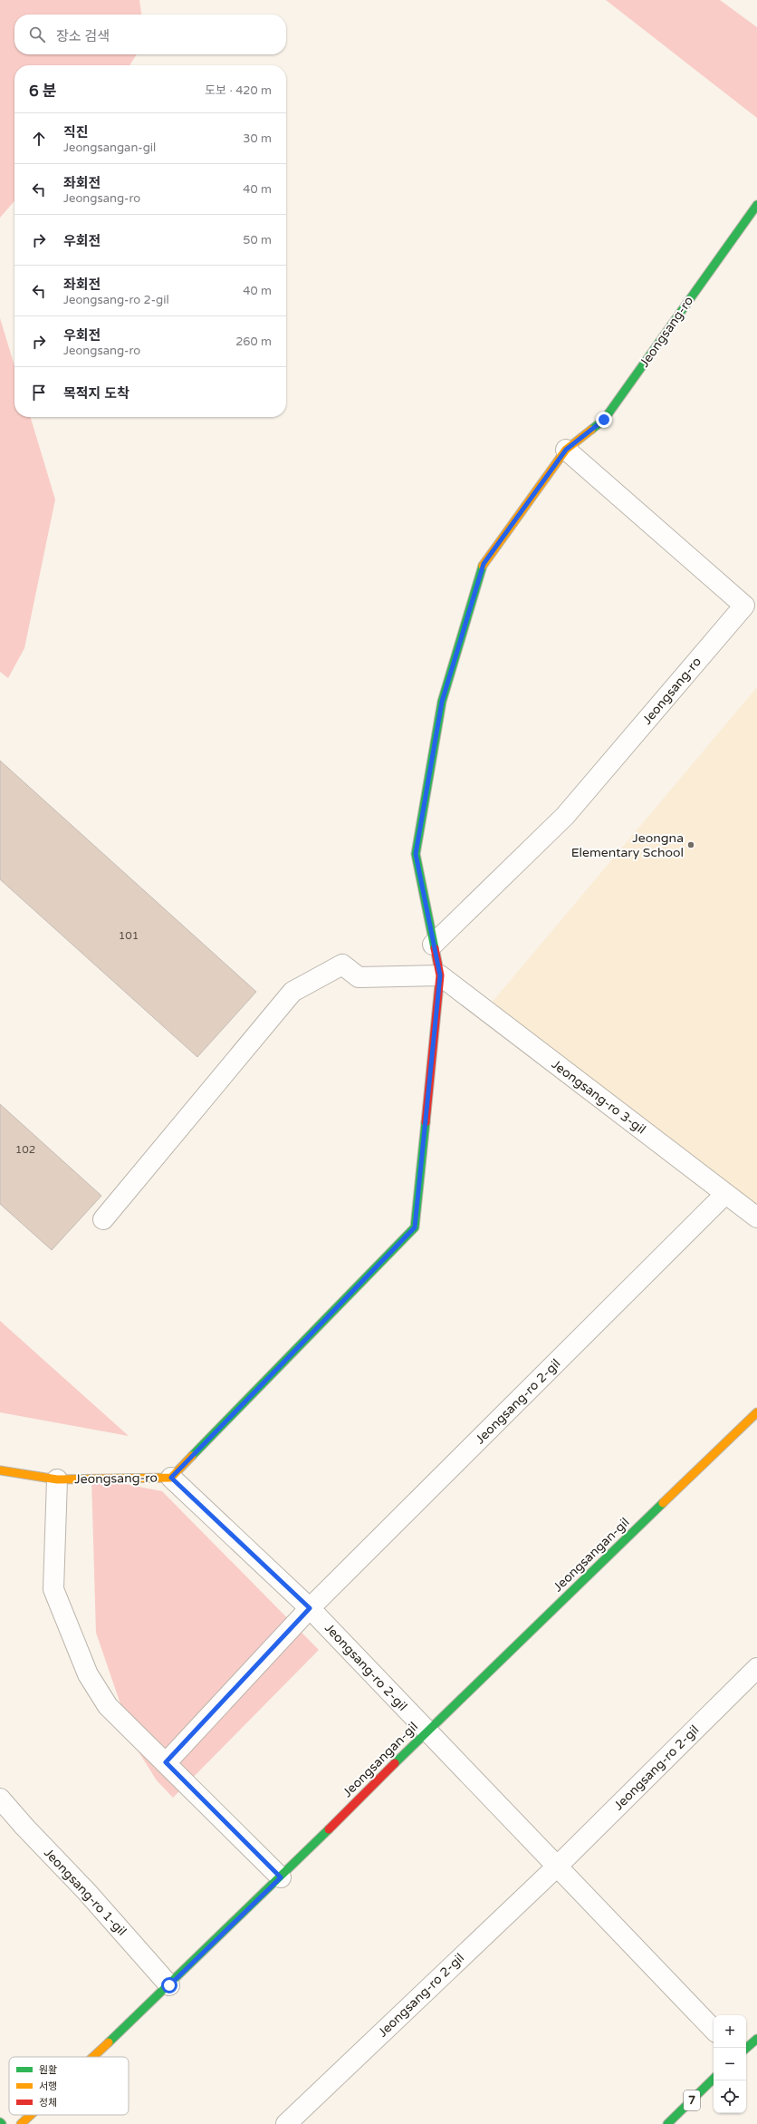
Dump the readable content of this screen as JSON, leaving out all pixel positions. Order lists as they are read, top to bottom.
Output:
{
  "streets": {
    "street": [
      "Jeongsang-ro",
      "Jeongsang-ro 3-gil",
      "Jeongsang-ro 2-gil",
      "Jeongsangan-gil",
      "Jeongsang-ro 1-gil",
      "7"
    ]
  },
  "crossings": [
    ["Jeongsang-ro", "Jeongsang-ro 3-gil"],
    ["Jeongsang-ro", "Jeongsang-ro 2-gil"],
    ["Jeongsang-ro", "Jeongsangan-gil"],
    ["Jeongsang-ro 3-gil", "Jeongsang-ro 2-gil"],
    ["Jeongsang-ro 2-gil", "Jeongsangan-gil"],
    ["Jeongsangan-gil", "Jeongsang-ro 1-gil"]
  ],
  "places": ["Jeongna Elementary School"],
  "house_numbers": ["101", "102"],
  "legend": ["원활", "서행", "정체"],
  "page": {
    "search": "장소 검색",
    "heading": ["6 분", "도보 · 420 m"],
    "list": [
      ["직진", "Jeongsangan-gil", "30 m"],
      ["좌회전", "Jeongsang-ro", "40 m"],
      ["우회전", "50 m"],
      ["좌회전", "Jeongsang-ro 2-gil", "40 m"],
      ["우회전", "Jeongsang-ro", "260 m"],
      "목적지 도착"
    ],
    "map_buttons": ["+", "−"]
  }
}
